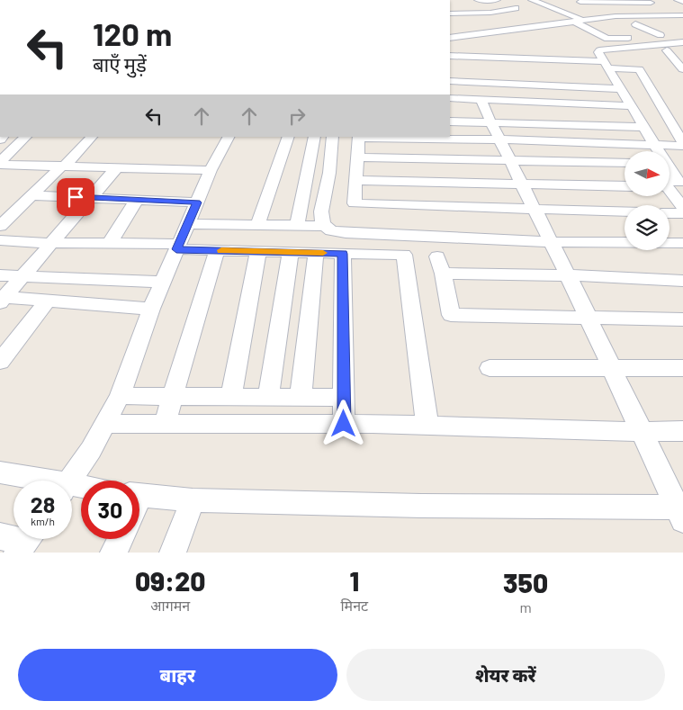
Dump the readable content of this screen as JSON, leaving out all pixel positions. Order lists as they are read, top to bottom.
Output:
{
  "north": "right",
  "page": {
    "turn": ["120 m", "बाएँ मुड़ें"],
    "speed": "28 km/h",
    "limit": "30",
    "eta": [
      "09:20",
      "आगमन",
      "1",
      "मिनट",
      "350",
      "m"
    ],
    "buttons": ["बाहर", "शेयर करें"]
  }
}
